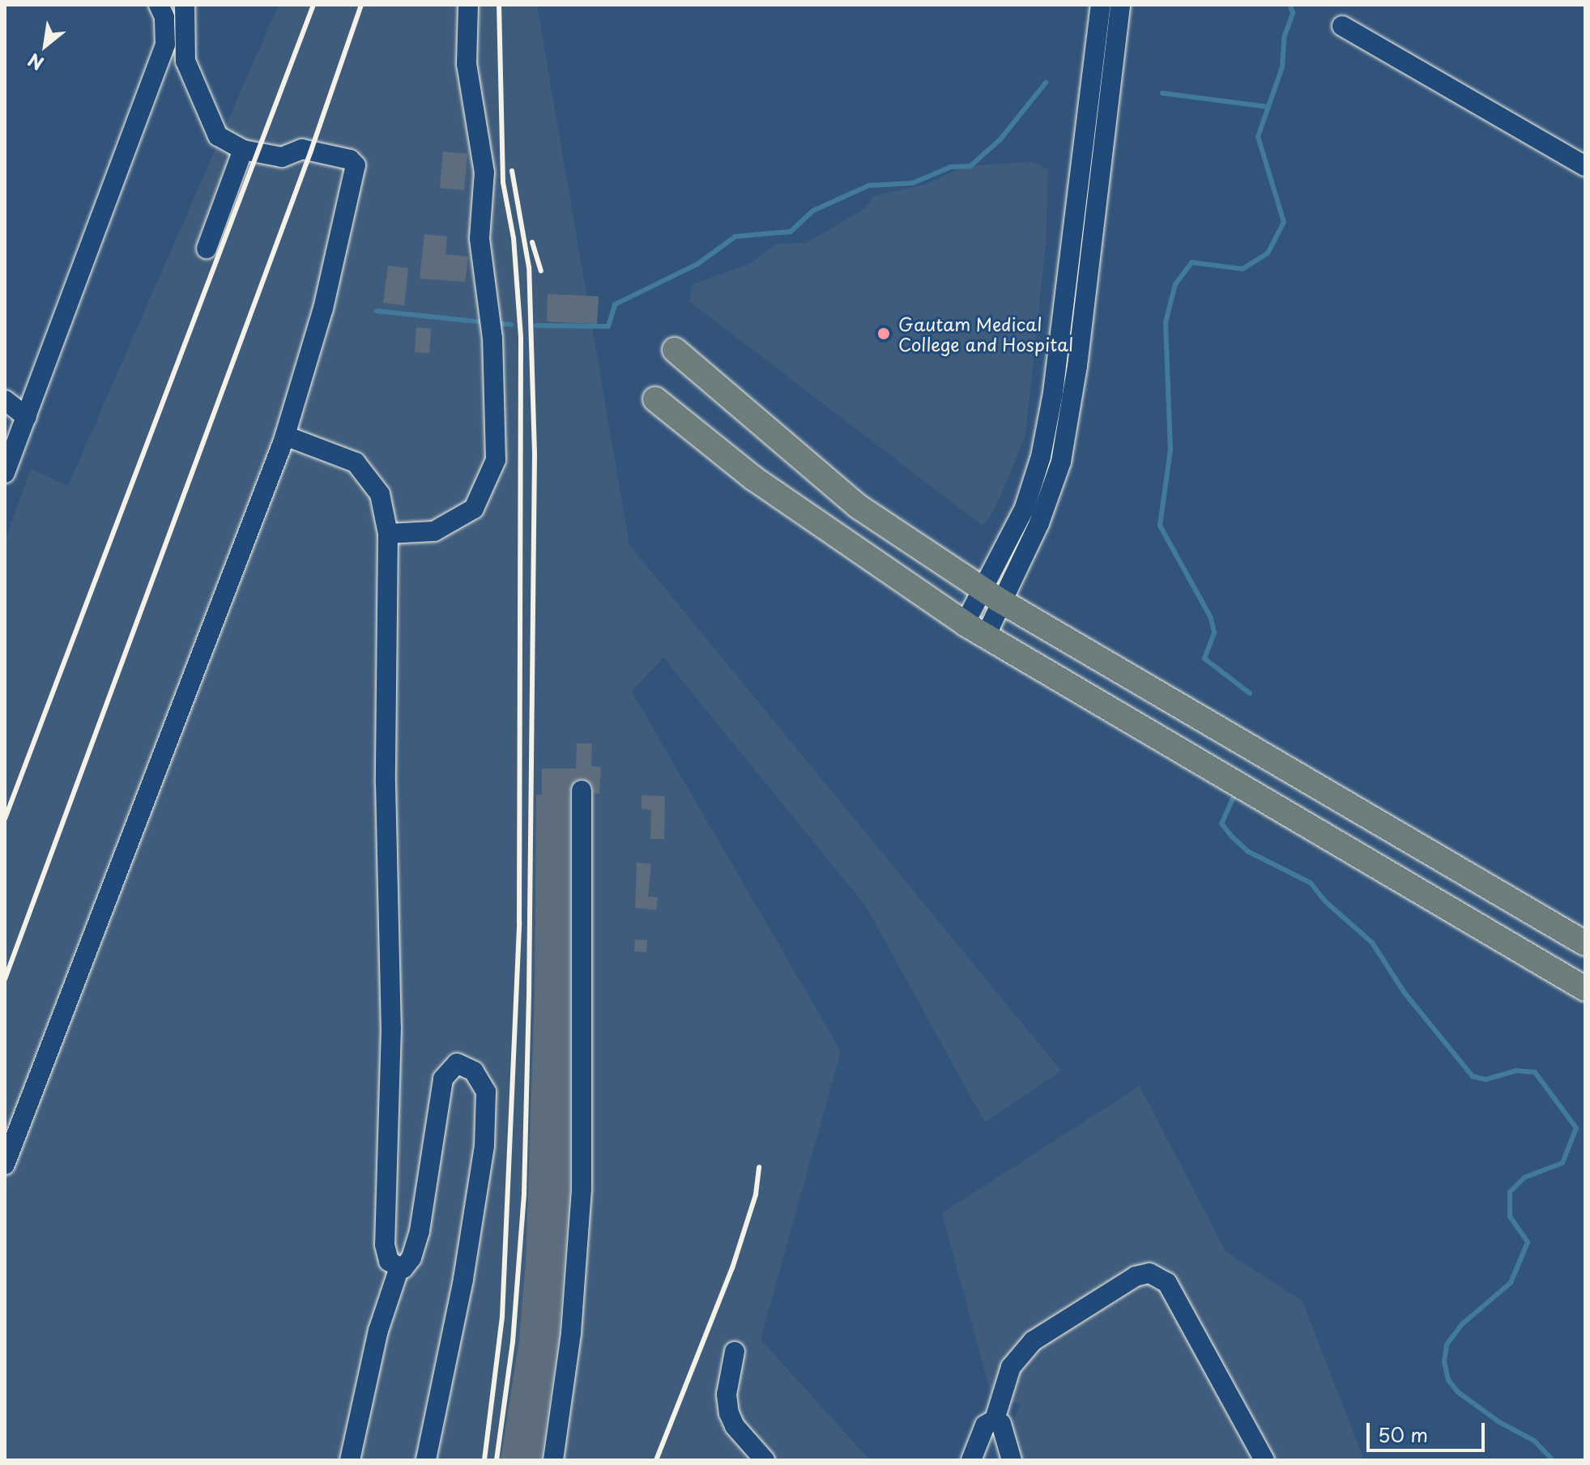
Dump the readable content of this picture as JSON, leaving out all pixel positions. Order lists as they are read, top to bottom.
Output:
{
  "places": ["Gautam Medical College and Hospital"],
  "scale_bar": "50 m",
  "north": "bottom left"
}
